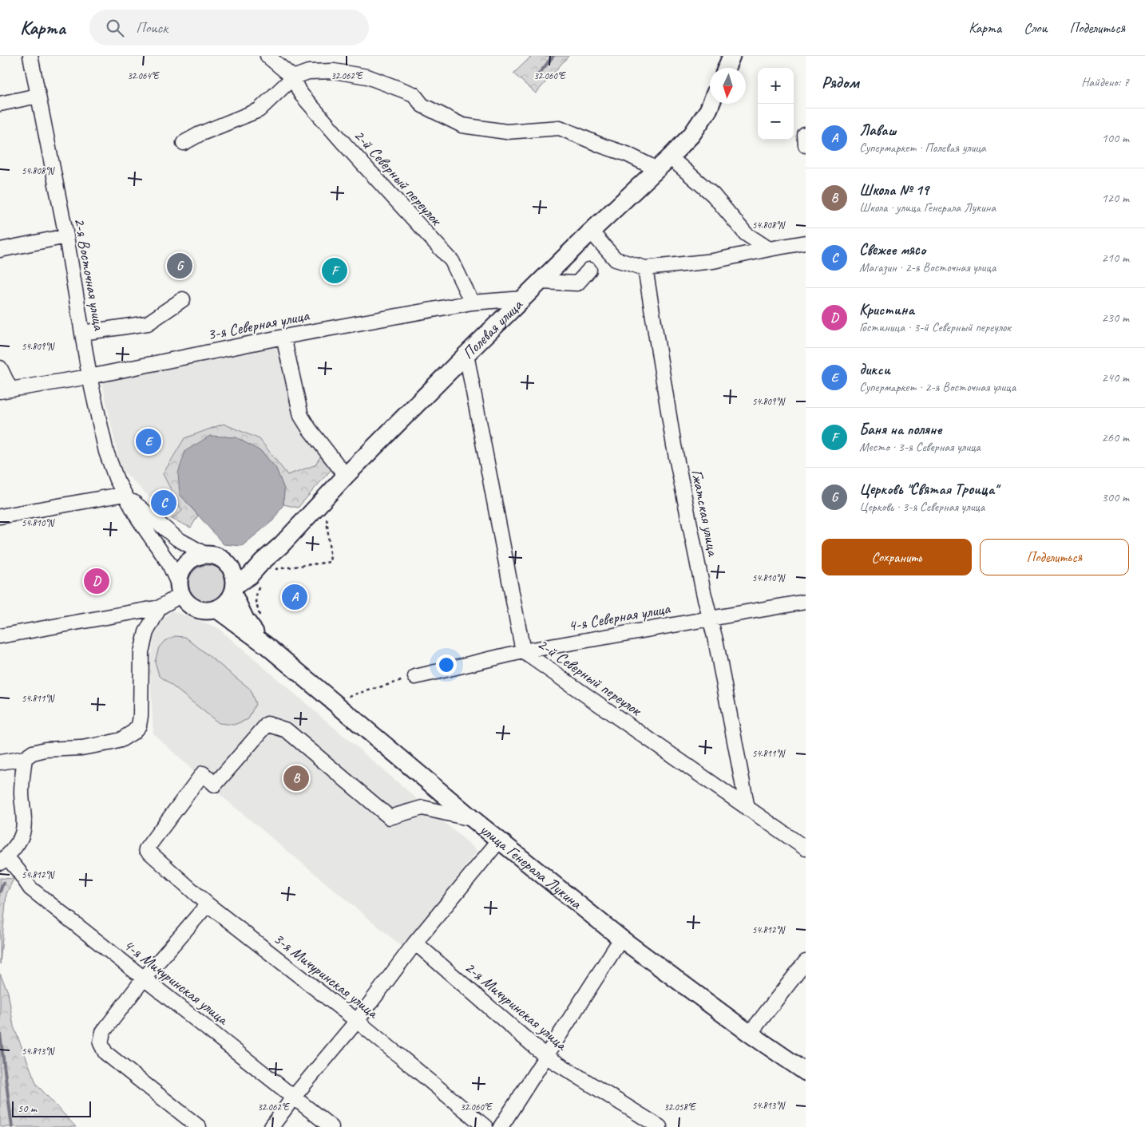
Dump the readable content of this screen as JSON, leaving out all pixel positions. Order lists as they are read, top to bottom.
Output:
{
  "streets": {
    "main road": ["Полевая улица", "улица Генерала Лукина"],
    "street": [
      "2-й Северный переулок",
      "2-я Восточная улица",
      "3-я Северная улица",
      "Гжатская улица",
      "4-я Северная улица",
      "3-я Мичуринская улица",
      "4-я Мичуринская улица",
      "2-я Мичуринская улица"
    ]
  },
  "crossings": [
    ["2-й Северный переулок", "3-я Северная улица"],
    ["2-й Северный переулок", "Полевая улица"],
    ["2-й Северный переулок", "Гжатская улица"],
    ["2-й Северный переулок", "4-я Северная улица"],
    ["2-я Восточная улица", "3-я Северная улица"],
    ["2-я Восточная улица", "Полевая улица"],
    ["2-я Восточная улица", "улица Генерала Лукина"],
    ["3-я Северная улица", "Полевая улица"],
    ["Полевая улица", "улица Генерала Лукина"],
    ["Гжатская улица", "4-я Северная улица"],
    ["улица Генерала Лукина", "3-я Мичуринская улица"]
  ],
  "scale_bar": "50 m",
  "north": "bottom",
  "page": {
    "header": "Карта",
    "search": "Поиск",
    "nav": ["Карта", "Слои", "Поделиться"],
    "heading": ["Рядом", "Найдено: 7"],
    "map_buttons": ["+", "−"],
    "list": [
      {
        "mark": "A",
        "name": "Лаваш",
        "note": "Супермаркет · Полевая улица",
        "value": "100 m"
      },
      {
        "mark": "B",
        "name": "Школа № 19",
        "note": "Школа · улица Генерала Лукина",
        "value": "120 m"
      },
      {
        "mark": "C",
        "name": "Свежее мясо",
        "note": "Магазин · 2-я Восточная улица",
        "value": "210 m"
      },
      {
        "mark": "D",
        "name": "Кристина",
        "note": "Гостиница · 3-й Северный переулок",
        "value": "230 m"
      },
      {
        "mark": "E",
        "name": "дикси",
        "note": "Супермаркет · 2-я Восточная улица",
        "value": "240 m"
      },
      {
        "mark": "F",
        "name": "Баня на поляне",
        "note": "Место · 3-я Северная улица",
        "value": "260 m"
      },
      {
        "mark": "G",
        "name": "Церковь \"Святая Троица\"",
        "note": "Церковь · 3-я Северная улица",
        "value": "300 m"
      }
    ],
    "pins": [
      "G",
      "F",
      "E",
      "C",
      "D",
      "A",
      "B"
    ],
    "buttons": ["Сохранить", "Поделиться"],
    "scale": "50 m"
  },
  "coordinates": [
    "32.062°E",
    "32.064°E",
    "32.060°E",
    "54.808°N",
    "54.809°N",
    "54.810°N",
    "54.811°N",
    "54.812°N",
    "54.813°N",
    "32.058°E"
  ]
}
